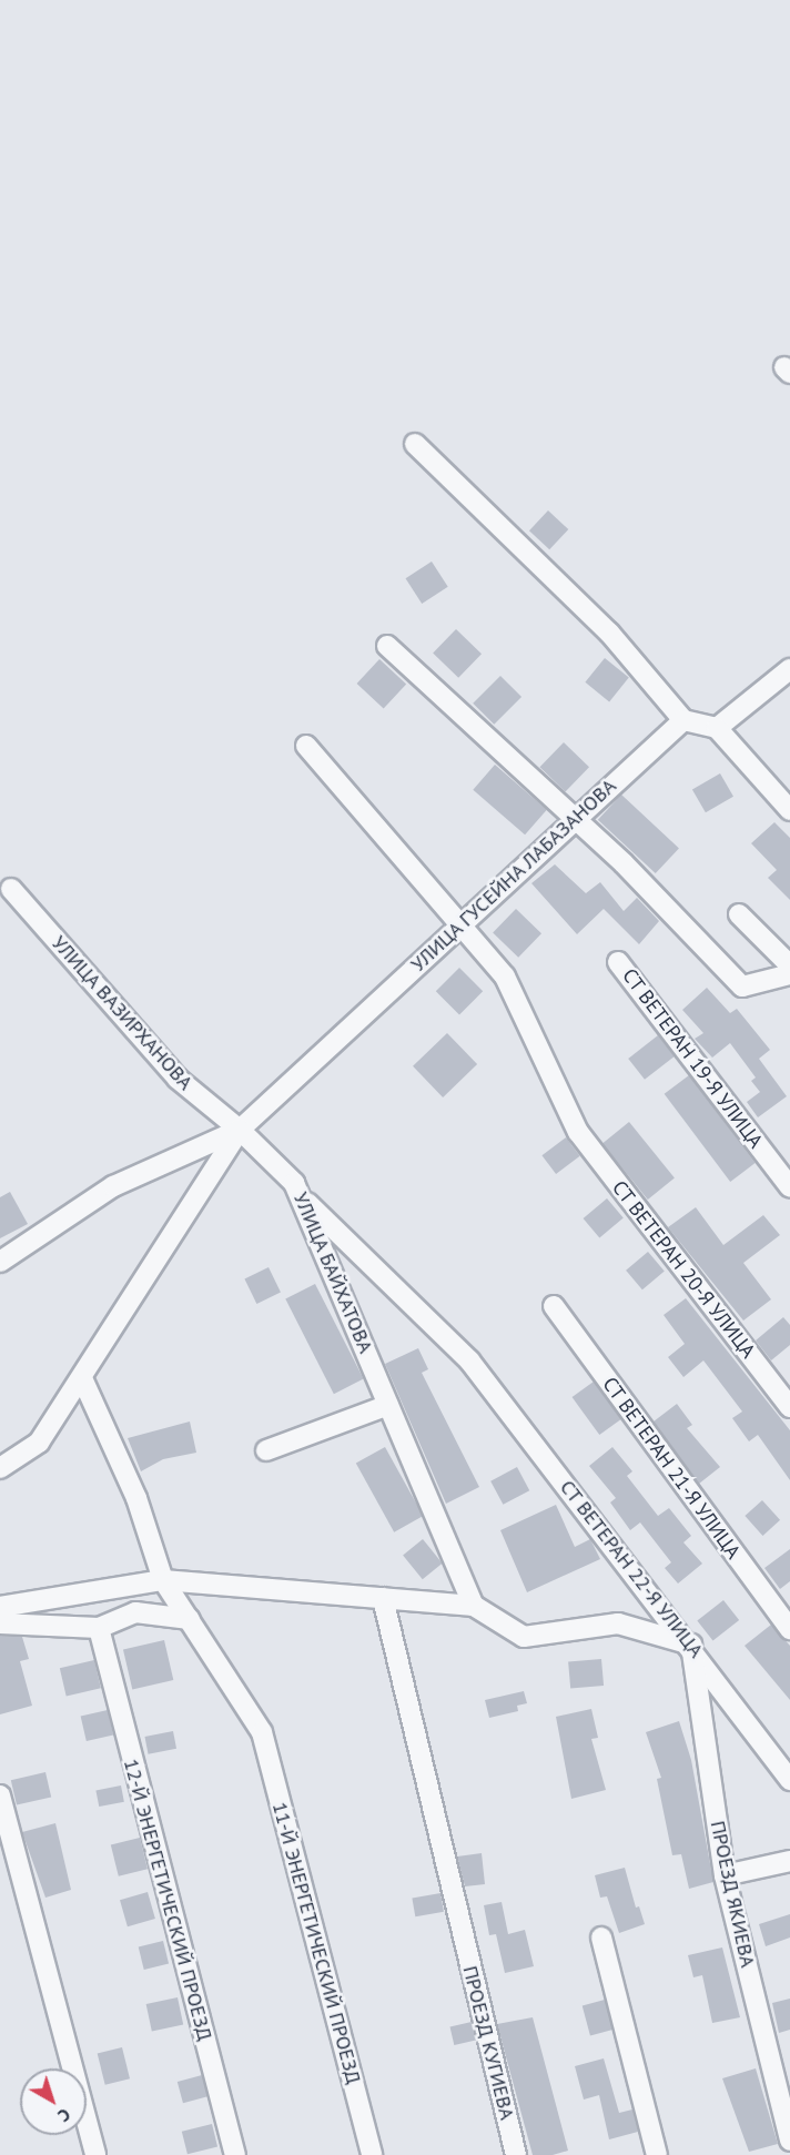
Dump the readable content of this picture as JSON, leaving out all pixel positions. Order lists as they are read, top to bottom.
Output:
{
  "streets": {
    "street": [
      "УЛИЦА ГУСЕЙНА ЛАБАЗАНОВА",
      "УЛИЦА ВАЗИРХАНОВА",
      "СТ ВЕТЕРАН 19-Я УЛИЦА",
      "СТ ВЕТЕРАН 20-Я УЛИЦА",
      "УЛИЦА БАЙХАТОВА",
      "СТ ВЕТЕРАН 21-Я УЛИЦА",
      "СТ ВЕТЕРАН 22-Я УЛИЦА",
      "ПРОЕЗД ЯКИЕВА",
      "12-Й ЭНЕРГЕТИЧЕСКИЙ ПРОЕЗД",
      "11-Й ЭНЕРГЕТИЧЕСКИЙ ПРОЕЗД",
      "ПРОЕЗД КУГИЕВА"
    ]
  },
  "crossings": [
    ["УЛИЦА ГУСЕЙНА ЛАБАЗАНОВА", "УЛИЦА ВАЗИРХАНОВА"],
    ["УЛИЦА ГУСЕЙНА ЛАБАЗАНОВА", "СТ ВЕТЕРАН 20-Я УЛИЦА"],
    ["УЛИЦА ГУСЕЙНА ЛАБАЗАНОВА", "УЛИЦА БАЙХАТОВА"],
    ["УЛИЦА ВАЗИРХАНОВА", "УЛИЦА БАЙХАТОВА"],
    ["УЛИЦА БАЙХАТОВА", "СТ ВЕТЕРАН 22-Я УЛИЦА"],
    ["СТ ВЕТЕРАН 22-Я УЛИЦА", "ПРОЕЗД ЯКИЕВА"]
  ],
  "north": "bottom right"
}
